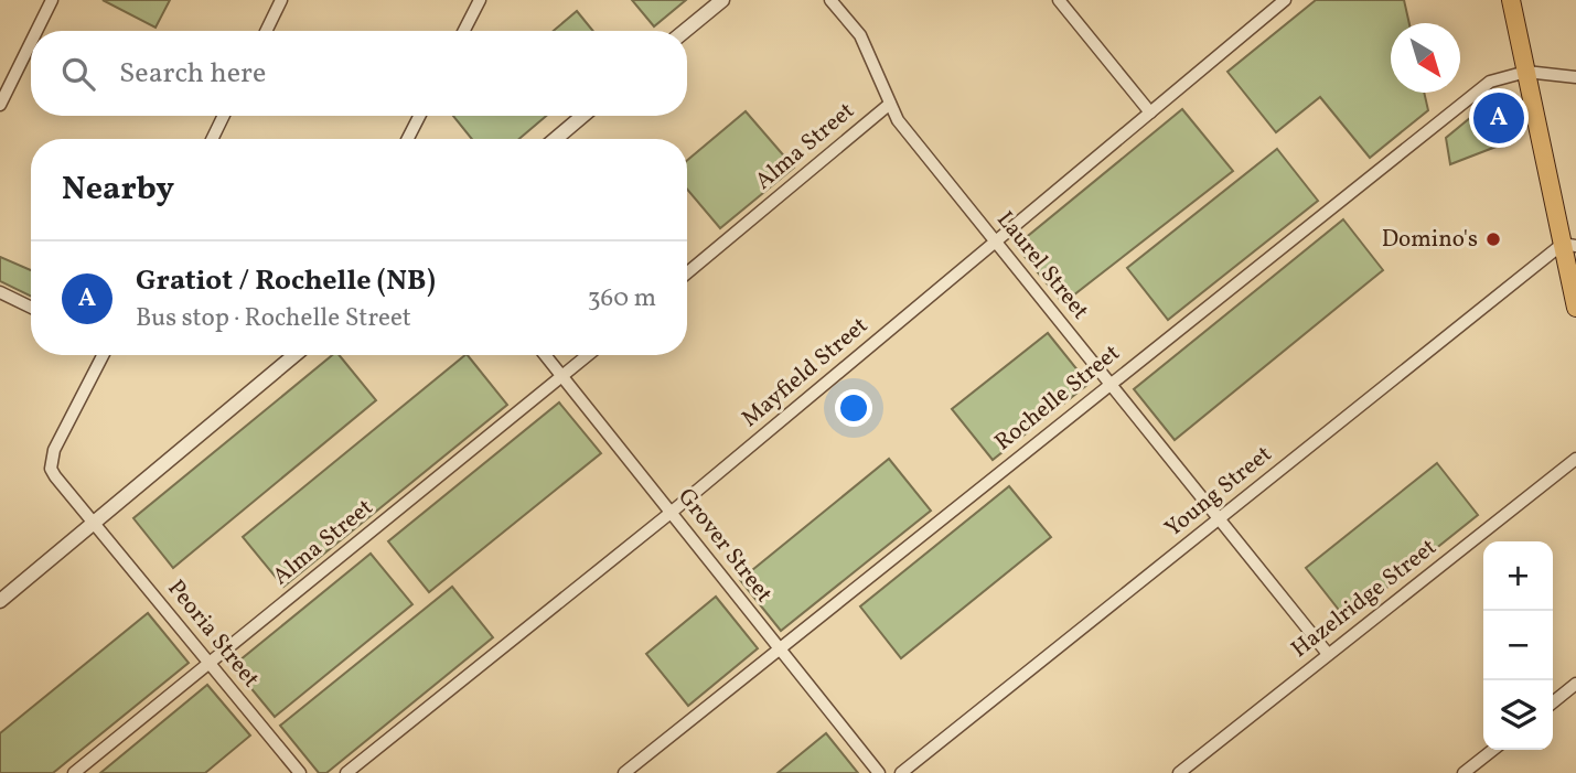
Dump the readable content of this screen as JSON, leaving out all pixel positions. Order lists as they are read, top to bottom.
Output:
{
  "streets": {
    "street": [
      "Alma Street",
      "Laurel Street",
      "Mayfield Street",
      "Rochelle Street",
      "Young Street",
      "Grover Street",
      "Hazelridge Street",
      "Peoria Street"
    ]
  },
  "crossings": [
    ["Alma Street", "Laurel Street"],
    ["Alma Street", "Grover Street"],
    ["Alma Street", "Peoria Street"],
    ["Laurel Street", "Mayfield Street"],
    ["Laurel Street", "Rochelle Street"],
    ["Laurel Street", "Young Street"],
    ["Laurel Street", "Hazelridge Street"],
    ["Mayfield Street", "Grover Street"],
    ["Rochelle Street", "Grover Street"]
  ],
  "places": ["Domino's"],
  "north": "bottom right",
  "page": {
    "search": "Search here",
    "pins": "A",
    "heading": "Nearby",
    "list": [
      {
        "mark": "A",
        "name": "Gratiot / Rochelle (NB)",
        "note": "Bus stop · Rochelle Street",
        "value": "360 m"
      }
    ],
    "map_buttons": ["+", "−"]
  }
}
